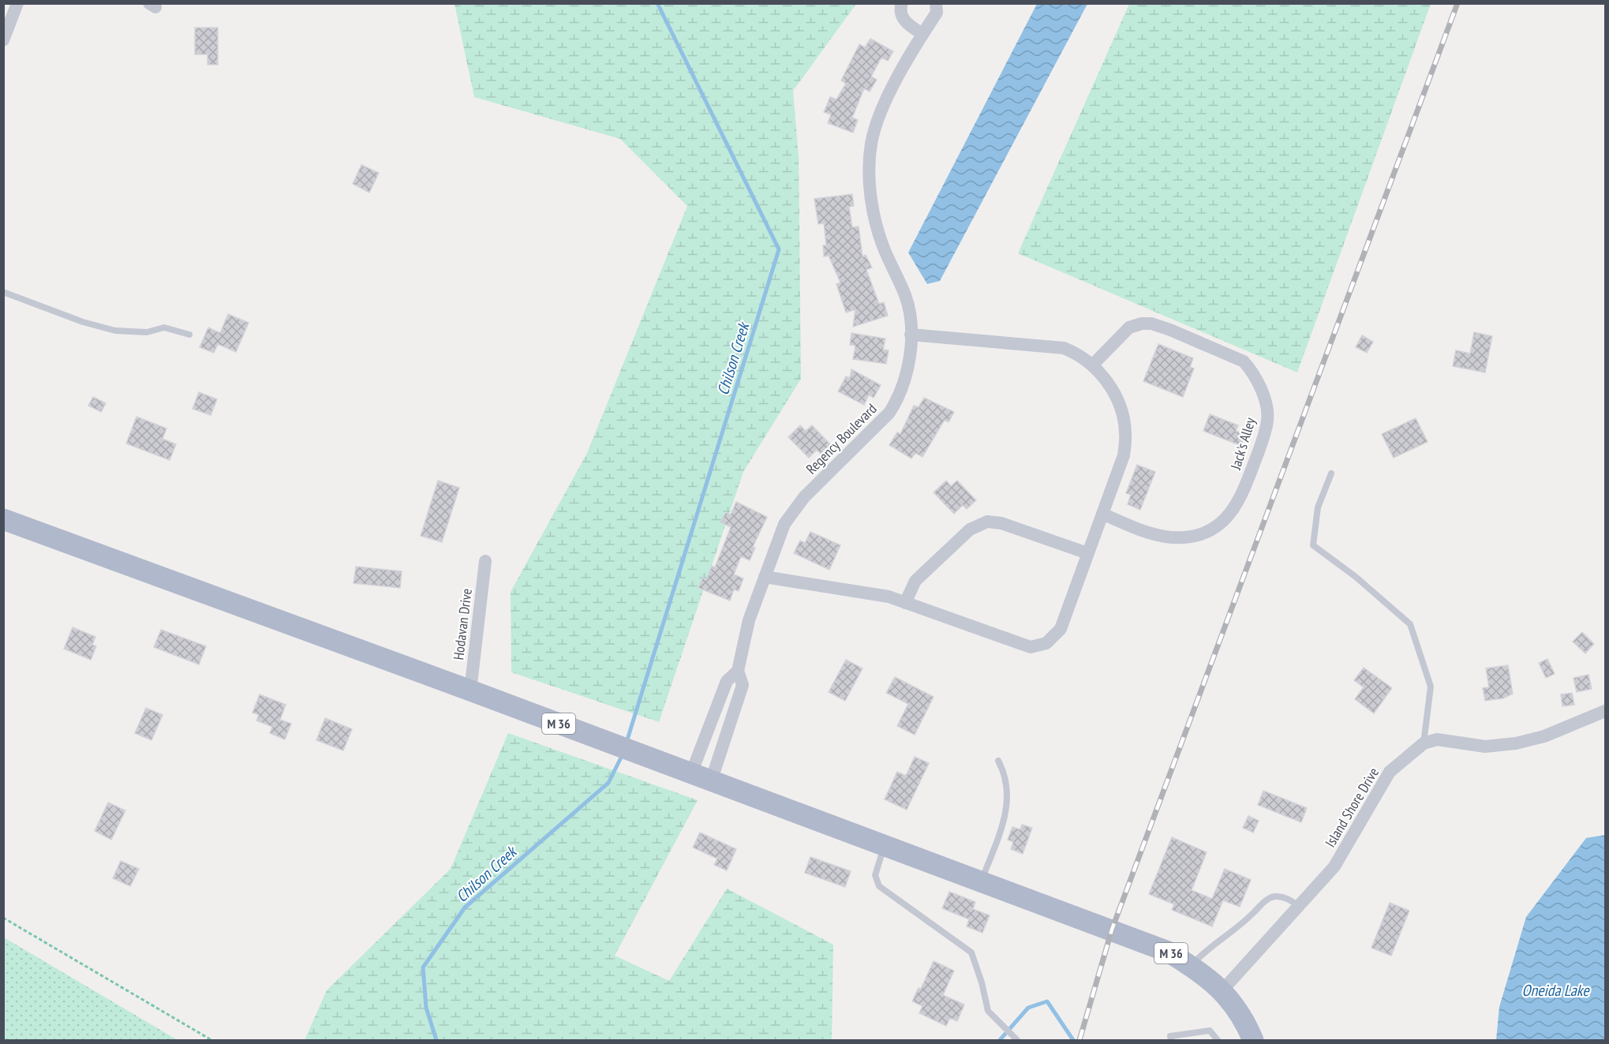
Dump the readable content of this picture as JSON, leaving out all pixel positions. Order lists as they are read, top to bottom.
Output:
{
  "streets": {
    "main road": ["M 36"],
    "street": [
      "Regency Boulevard",
      "Jack's Alley",
      "Hodavan Drive",
      "Island Shore Drive"
    ]
  },
  "crossings": [
    ["Regency Boulevard", "M 36"],
    ["Hodavan Drive", "M 36"],
    ["M 36", "Island Shore Drive"]
  ],
  "water": ["Chilson Creek", "Oneida Lake"]
}
